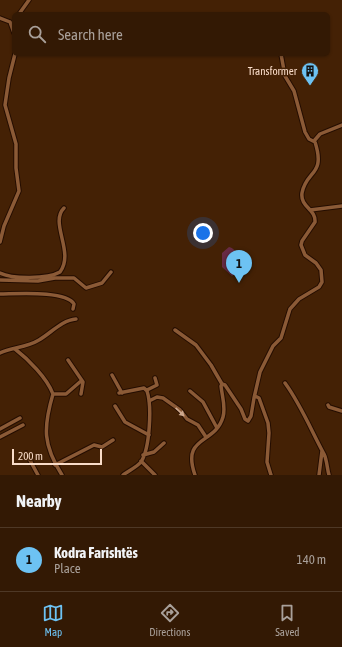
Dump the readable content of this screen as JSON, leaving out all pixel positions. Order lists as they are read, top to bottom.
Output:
{
  "places": {
    "building": ["Transformer"]
  },
  "scale_bar": "200 m",
  "page": {
    "search": "Search here",
    "pins": "1",
    "scale": "200 m",
    "heading": "Nearby",
    "list": [
      {
        "mark": "1",
        "name": "Kodra Farishtës",
        "note": "Place",
        "value": "140 m"
      }
    ],
    "nav": ["Map", "Directions", "Saved"]
  }
}
